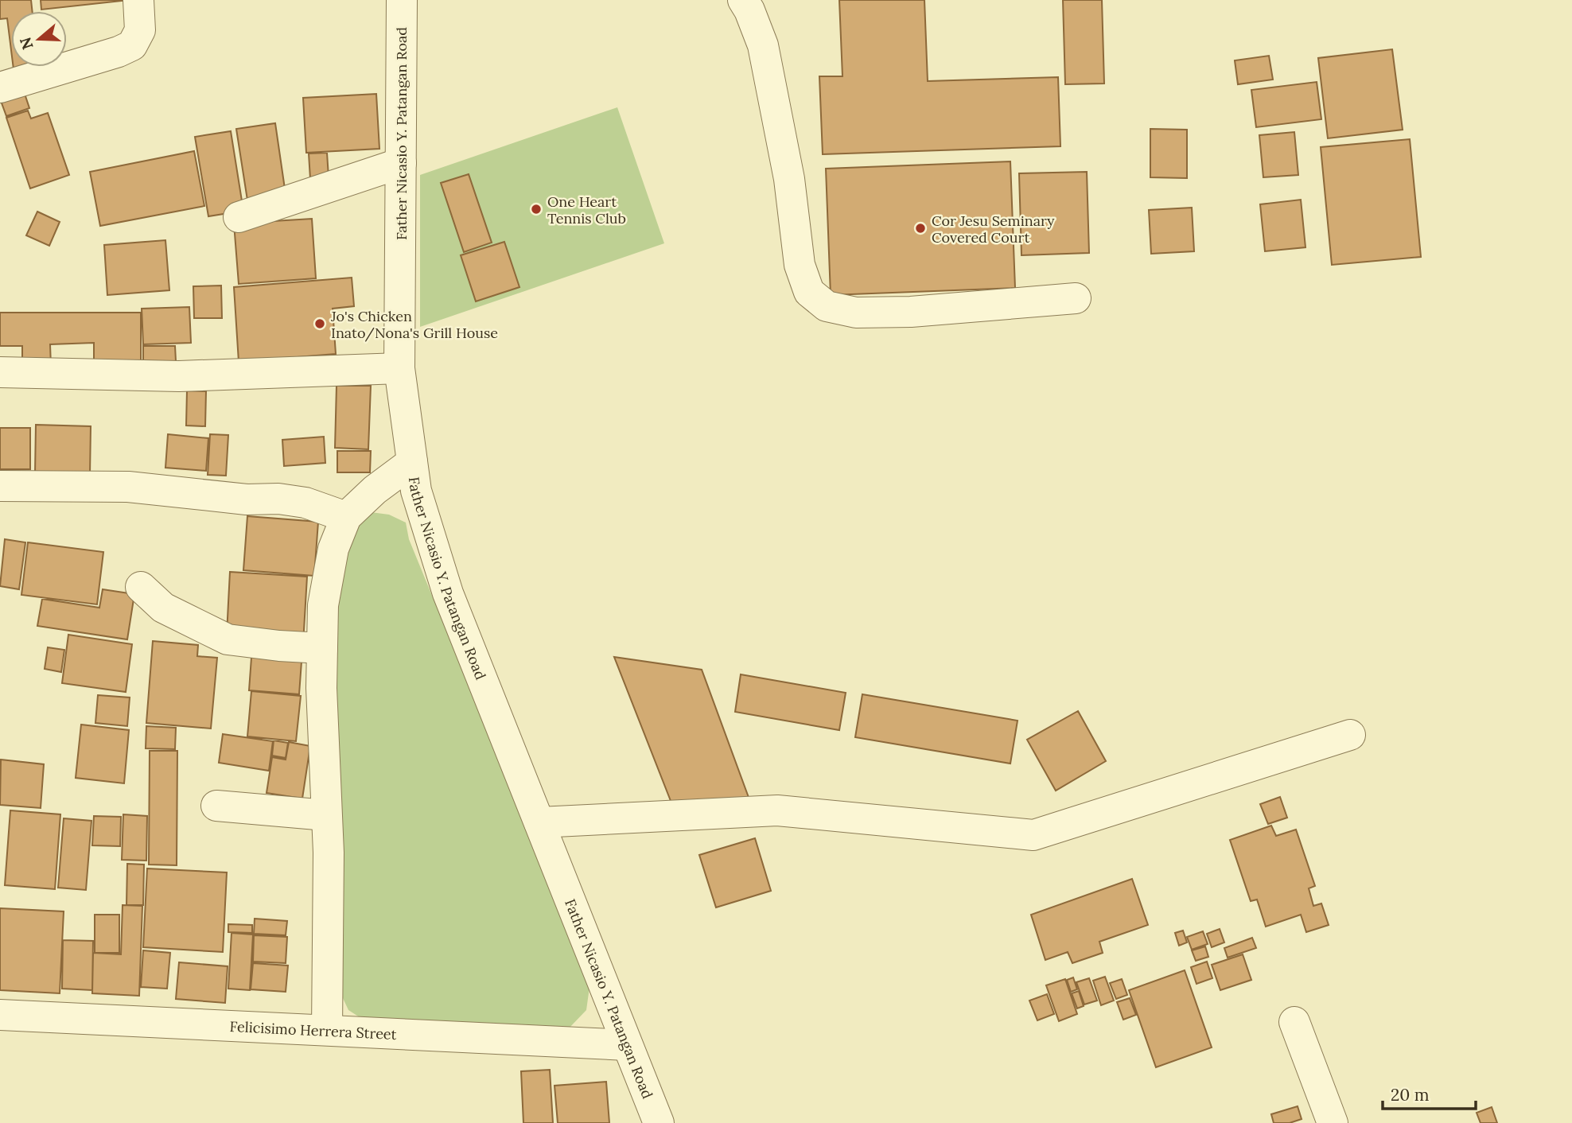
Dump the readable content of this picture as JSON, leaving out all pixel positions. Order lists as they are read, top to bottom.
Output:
{
  "streets": {
    "street": ["Father Nicasio Y. Patangan Road", "Felicisimo Herrera Street"]
  },
  "crossings": [
    ["Father Nicasio Y. Patangan Road", "Felicisimo Herrera Street"]
  ],
  "places": ["One Heart Tennis Club", "Cor Jesu Seminary Covered Court", "Jo's Chicken Inato/Nona's Grill House"],
  "scale_bar": "20 m",
  "north": "left"
}
